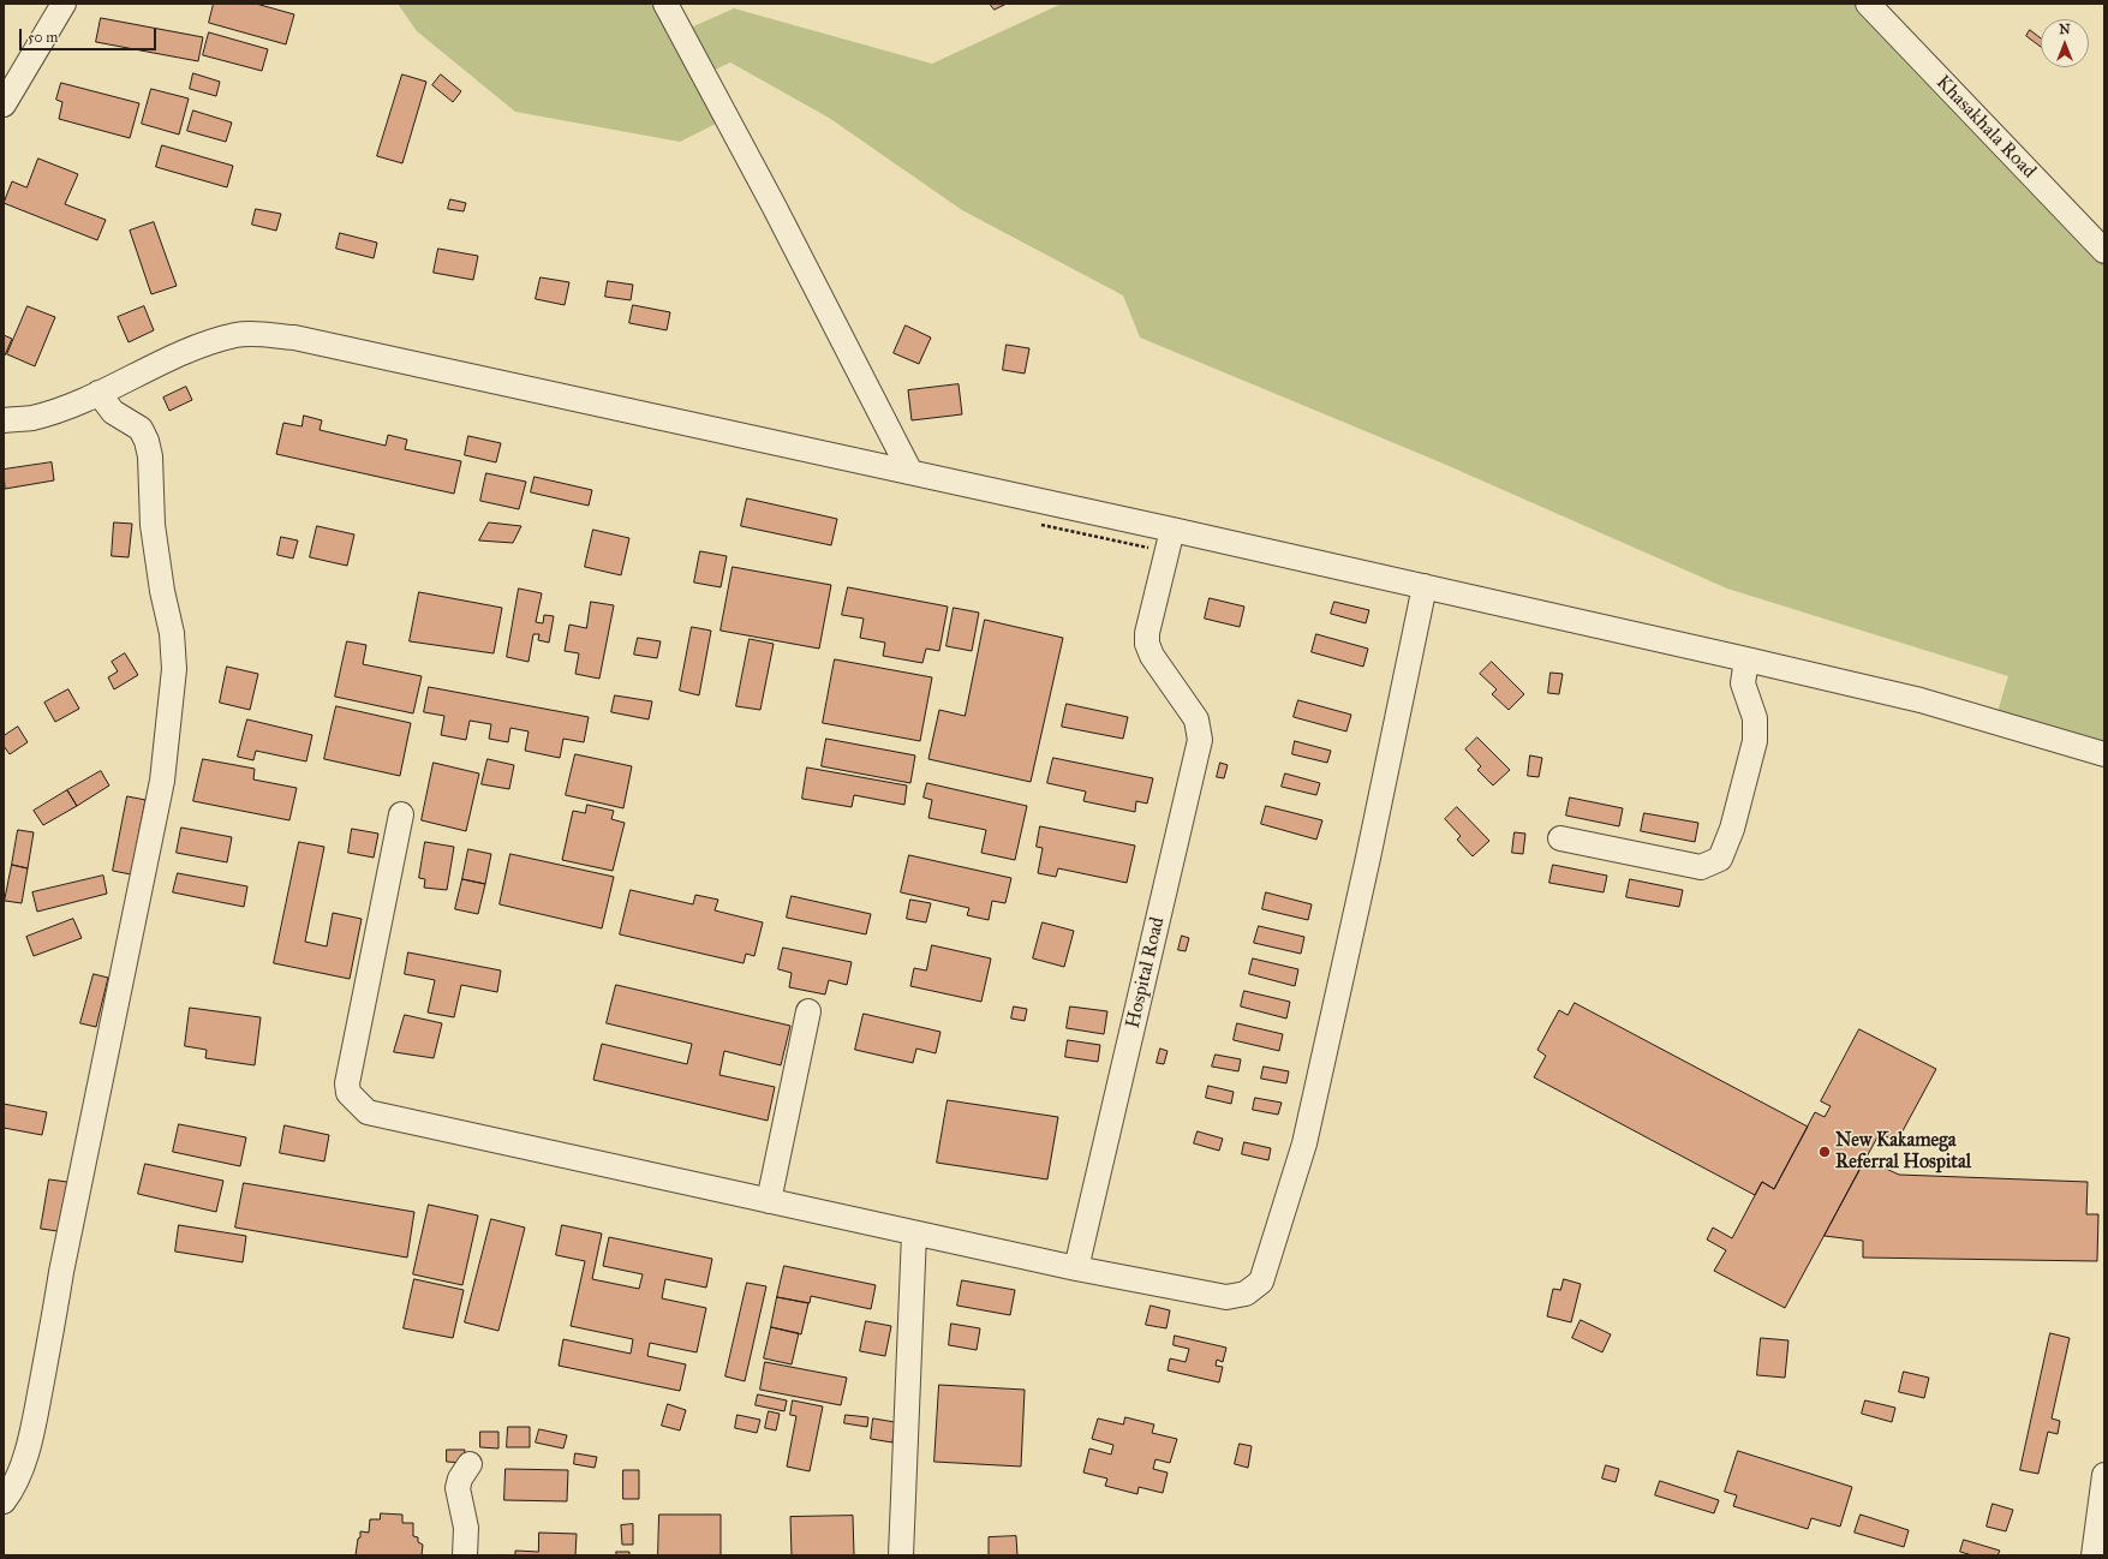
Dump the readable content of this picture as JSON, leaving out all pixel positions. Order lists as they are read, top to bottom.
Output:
{
  "streets": {
    "street": ["Khasakhala Road", "Hospital Road"]
  },
  "places": ["New Kakamega Referral Hospital"],
  "scale_bar": "50 m",
  "north": "top"
}
